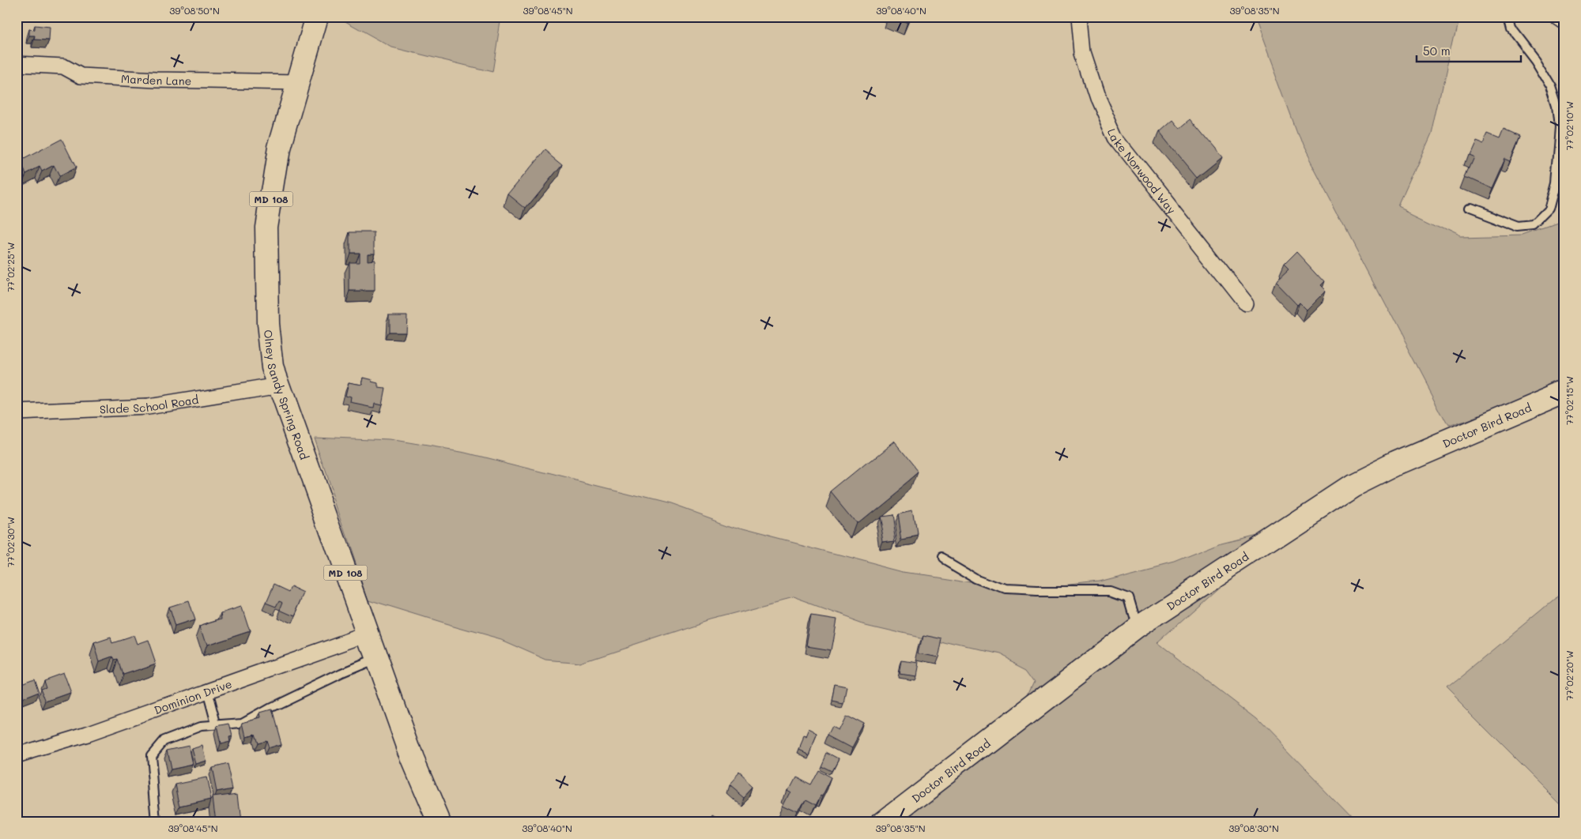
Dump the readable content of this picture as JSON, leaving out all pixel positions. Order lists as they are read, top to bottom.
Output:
{
  "streets": {
    "main road": ["MD 108", "Olney Sandy Spring Road", "Doctor Bird Road"],
    "street": [
      "Marden Lane",
      "Lake Norwood Way",
      "Slade School Road",
      "Dominion Drive"
    ]
  },
  "crossings": [
    ["Marden Lane", "Olney Sandy Spring Road"],
    ["Olney Sandy Spring Road", "Slade School Road"],
    ["Olney Sandy Spring Road", "Dominion Drive"]
  ],
  "scale_bar": "50 m",
  "coordinates": [
    "39°08'50\"N",
    "39°08'45\"N",
    "39°08'40\"N",
    "39°08'35\"N",
    "77°02'10\"W",
    "77°02'25\"W",
    "77°02'15\"W",
    "77°02'30\"W",
    "77°02'20\"W",
    "39°08'30\"N"
  ]
}
